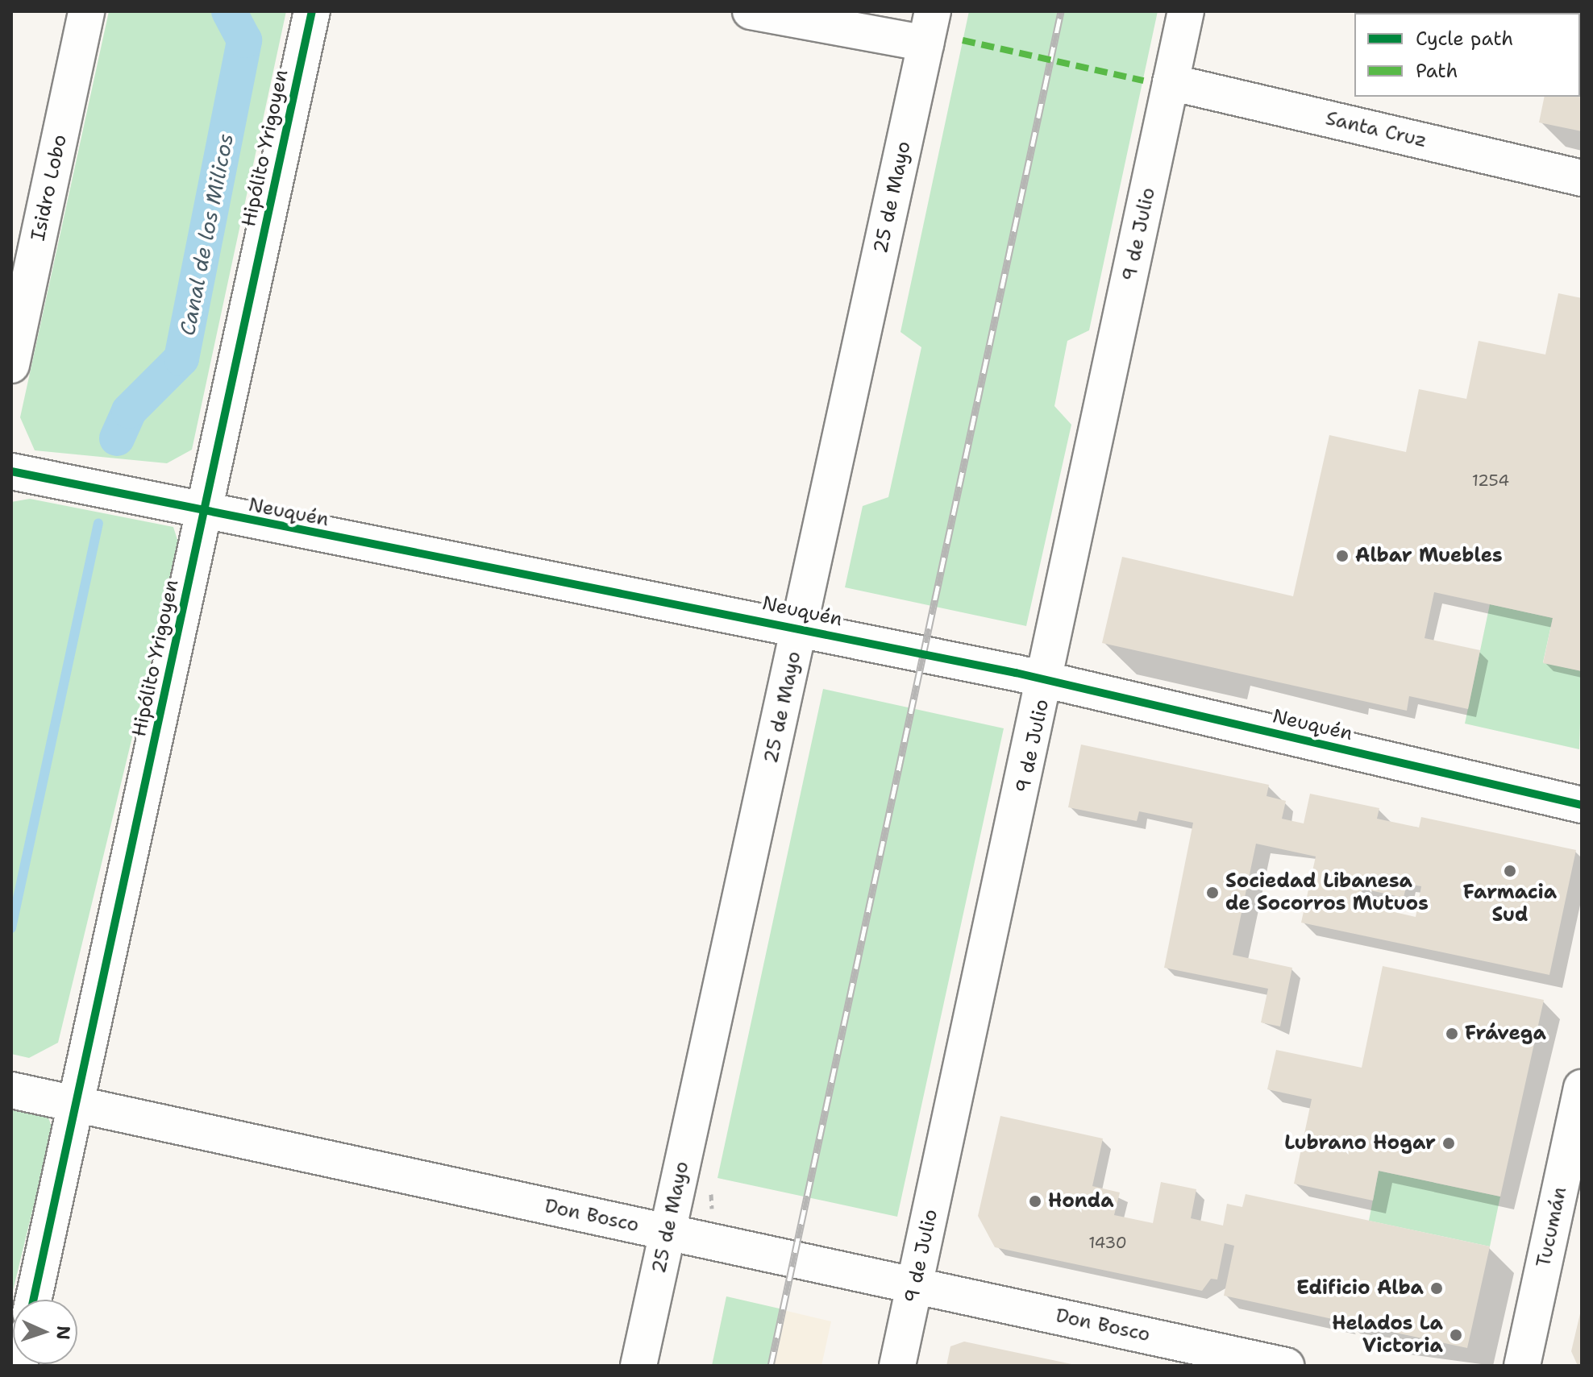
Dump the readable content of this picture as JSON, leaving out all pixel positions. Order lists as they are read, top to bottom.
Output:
{
  "streets": {
    "street": [
      "Santa Cruz",
      "Hipólito Yrigoyen",
      "Isidro Lobo",
      "25 de Mayo",
      "9 de Julio",
      "Neuquén",
      "Don Bosco",
      "Tucumán"
    ]
  },
  "crossings": [
    ["Santa Cruz", "9 de Julio"],
    ["Hipólito Yrigoyen", "Neuquén"],
    ["Hipólito Yrigoyen", "Don Bosco"],
    ["25 de Mayo", "Neuquén"],
    ["25 de Mayo", "Don Bosco"],
    ["9 de Julio", "Neuquén"],
    ["9 de Julio", "Don Bosco"]
  ],
  "water": ["Canal de los Milicos"],
  "places": [
    "Albar Muebles",
    "Farmacia Sud",
    "Sociedad Libanesa de Socorros Mutuos",
    "Frávega",
    "Lubrano Hogar",
    "Honda",
    "Edificio Alba",
    "Helados La Victoria"
  ],
  "house_numbers": ["1254", "1430"],
  "legend": ["Cycle path", "Path"],
  "north": "right"
}
